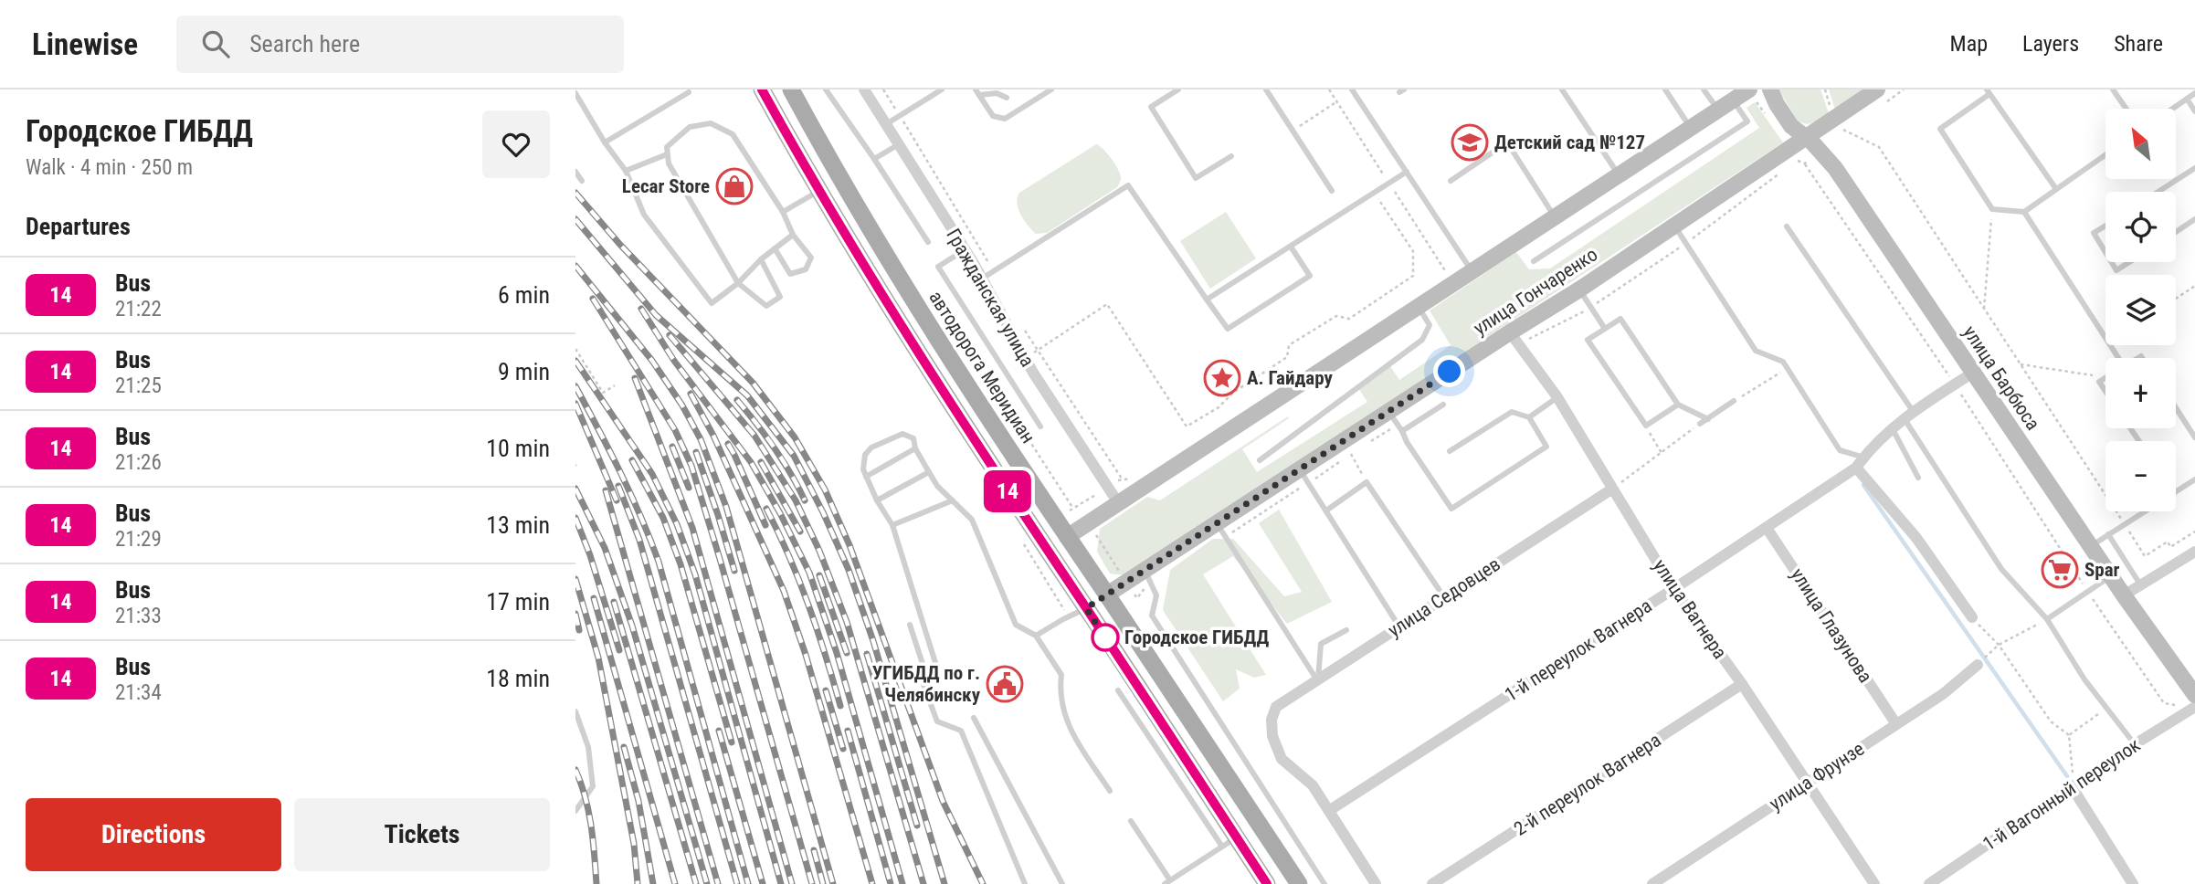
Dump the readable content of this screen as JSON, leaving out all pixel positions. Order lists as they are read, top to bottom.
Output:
{
  "streets": {
    "main road": ["улица Гончаренко", "автодорога Меридиан"],
    "street": [
      "Гражданская улица",
      "улица Барбюса",
      "улица Седовцев",
      "улица Вагнера",
      "улица Глазунова",
      "1-й переулок Вагнера",
      "улица Фрунзе",
      "2-й переулок Вагнера",
      "1-й Вагонный переулок"
    ]
  },
  "crossings": [
    ["улица Гончаренко", "автодорога Меридиан"],
    ["улица Гончаренко", "улица Барбюса"],
    ["улица Гончаренко", "улица Вагнера"],
    ["улица Барбюса", "1-й Вагонный переулок"],
    ["улица Седовцев", "улица Вагнера"],
    ["улица Седовцев", "1-й переулок Вагнера"],
    ["улица Вагнера", "1-й переулок Вагнера"],
    ["улица Вагнера", "улица Фрунзе"],
    ["улица Вагнера", "2-й переулок Вагнера"],
    ["улица Глазунова", "1-й переулок Вагнера"],
    ["улица Глазунова", "улица Фрунзе"]
  ],
  "places": {
    "school or university": ["Детский сад №127"],
    "shop": ["Lecar Store"],
    "place": ["А. Гайдару"],
    "supermarket": ["Spar"],
    "other": ["Городское ГИБДД"],
    "public building": ["УГИБДД по г. Челябинску"]
  },
  "lines": ["bus line 14"],
  "north": "top left",
  "page": {
    "header": "Linewise",
    "search": "Search here",
    "nav": ["Map", "Layers", "Share"],
    "heading": [
      ["Городское ГИБДД", "Walk · 4 min · 250 m"],
      "Departures"
    ],
    "on_map": "14",
    "map_buttons": ["+", "−"],
    "list": [
      {
        "mark": "14",
        "name": "Bus",
        "note": "21:22",
        "value": "6 min"
      },
      {
        "mark": "14",
        "name": "Bus",
        "note": "21:25",
        "value": "9 min"
      },
      {
        "mark": "14",
        "name": "Bus",
        "note": "21:26",
        "value": "10 min"
      },
      {
        "mark": "14",
        "name": "Bus",
        "note": "21:29",
        "value": "13 min"
      },
      {
        "mark": "14",
        "name": "Bus",
        "note": "21:33",
        "value": "17 min"
      },
      {
        "mark": "14",
        "name": "Bus",
        "note": "21:34",
        "value": "18 min"
      }
    ],
    "buttons": ["Directions", "Tickets"]
  }
}
